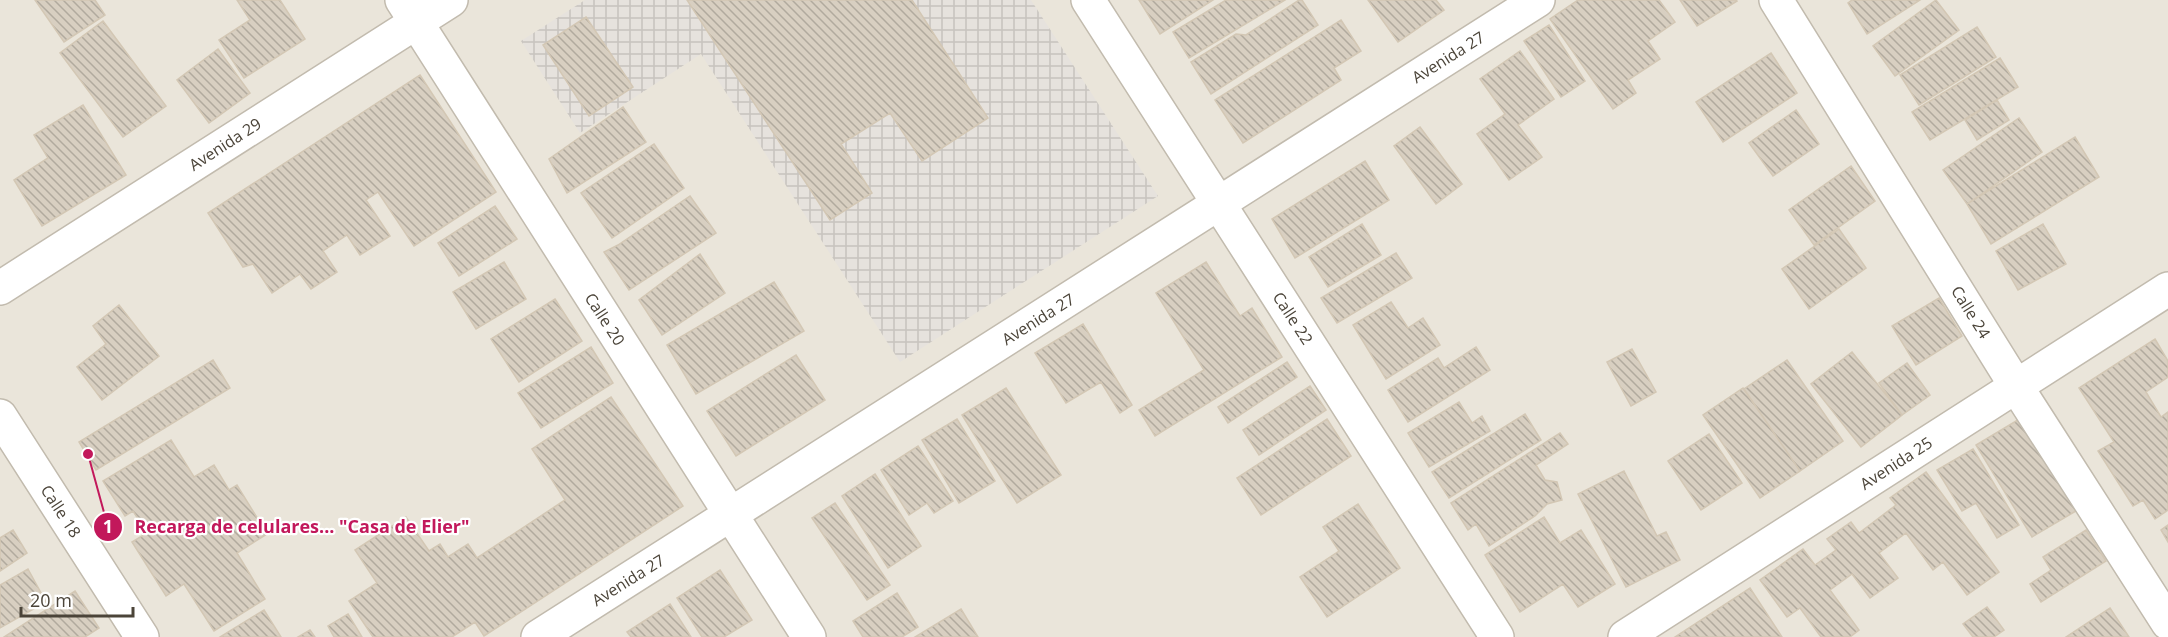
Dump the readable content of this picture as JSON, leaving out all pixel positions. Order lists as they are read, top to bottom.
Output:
{
  "streets": {
    "street": [
      "Avenida 27",
      "Avenida 29",
      "Calle 24",
      "Calle 22",
      "Calle 20",
      "Avenida 25",
      "Calle 18"
    ]
  },
  "crossings": [
    ["Avenida 27", "Calle 22"],
    ["Avenida 27", "Calle 20"],
    ["Avenida 29", "Calle 20"],
    ["Calle 24", "Avenida 25"]
  ],
  "places": ["Recarga de celulares... \"Casa de Elier\""],
  "scale_bar": "20 m"
}
